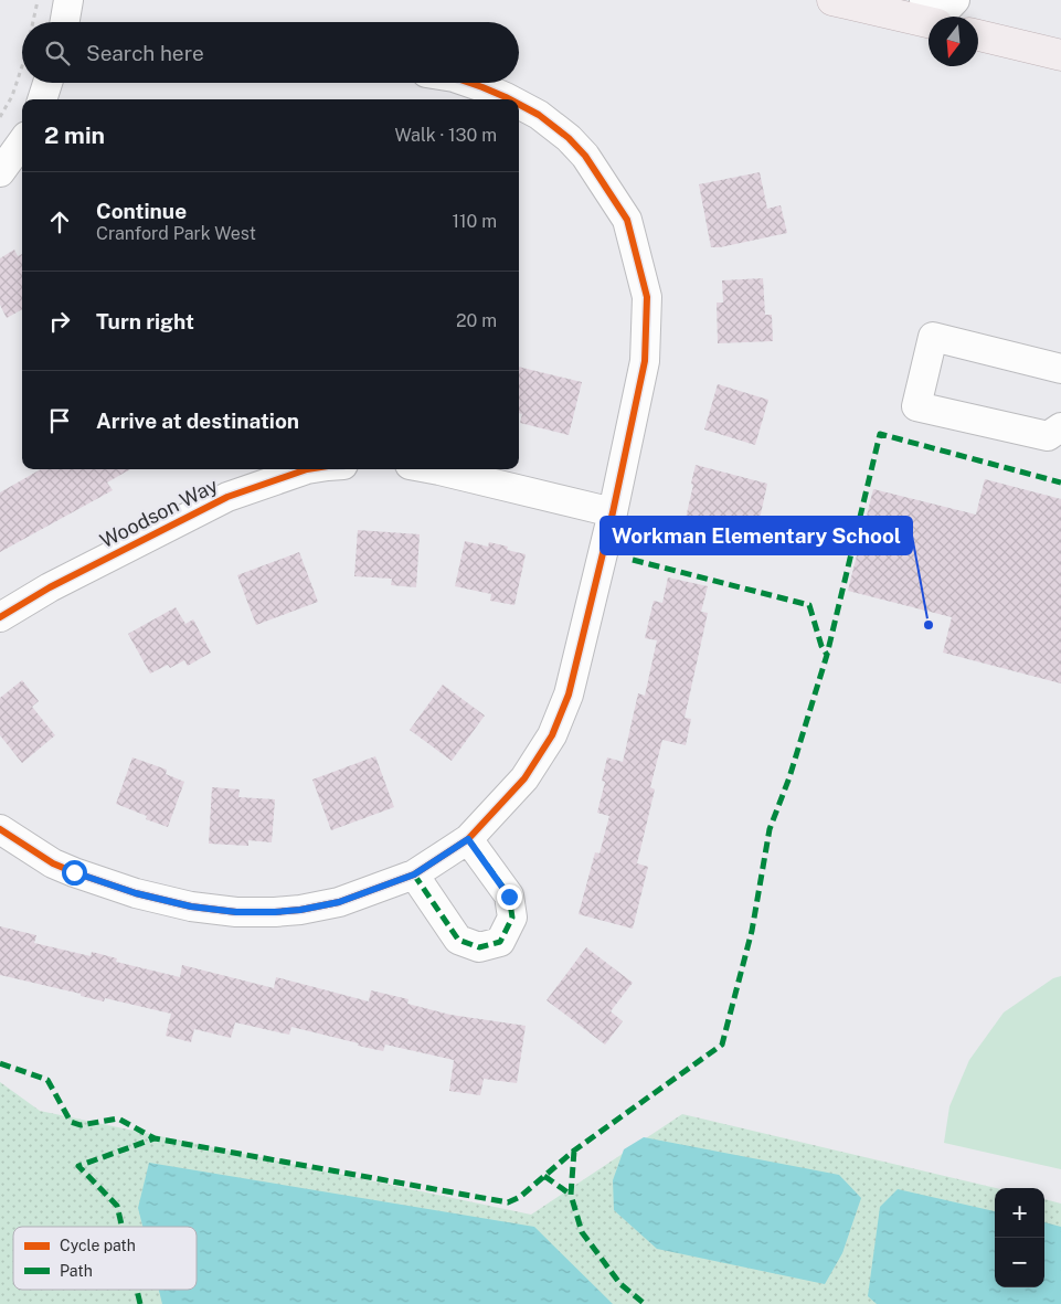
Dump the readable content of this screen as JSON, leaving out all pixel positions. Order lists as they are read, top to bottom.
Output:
{
  "streets": {
    "street": ["Woodson Way"]
  },
  "places": ["Workman Elementary School"],
  "legend": ["Cycle path", "Path"],
  "north": "bottom",
  "page": {
    "search": "Search here",
    "heading": ["2 min", "Walk · 130 m"],
    "list": [
      ["Continue", "Cranford Park West", "110 m"],
      ["Turn right", "20 m"],
      "Arrive at destination"
    ],
    "map_buttons": ["+", "−"]
  }
}
